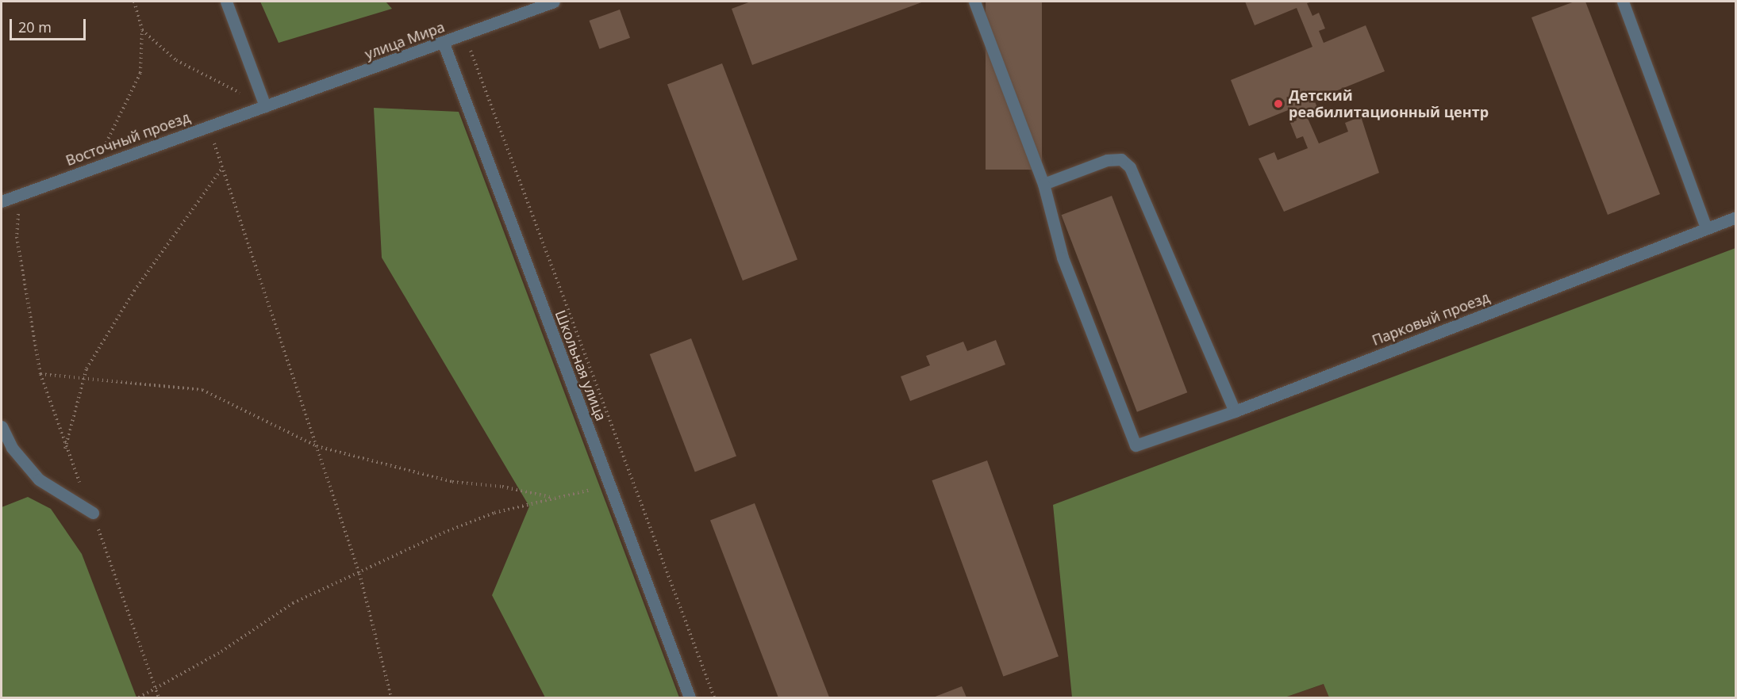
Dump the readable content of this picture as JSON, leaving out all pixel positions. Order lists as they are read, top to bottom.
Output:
{
  "streets": {
    "street": [
      "улица Мира",
      "Восточный проезд",
      "Парковый проезд",
      "Школьная улица"
    ]
  },
  "crossings": [
    ["улица Мира", "Восточный проезд"],
    ["улица Мира", "Школьная улица"]
  ],
  "places": ["Детский реабилитационный центр"],
  "scale_bar": "20 m"
}
